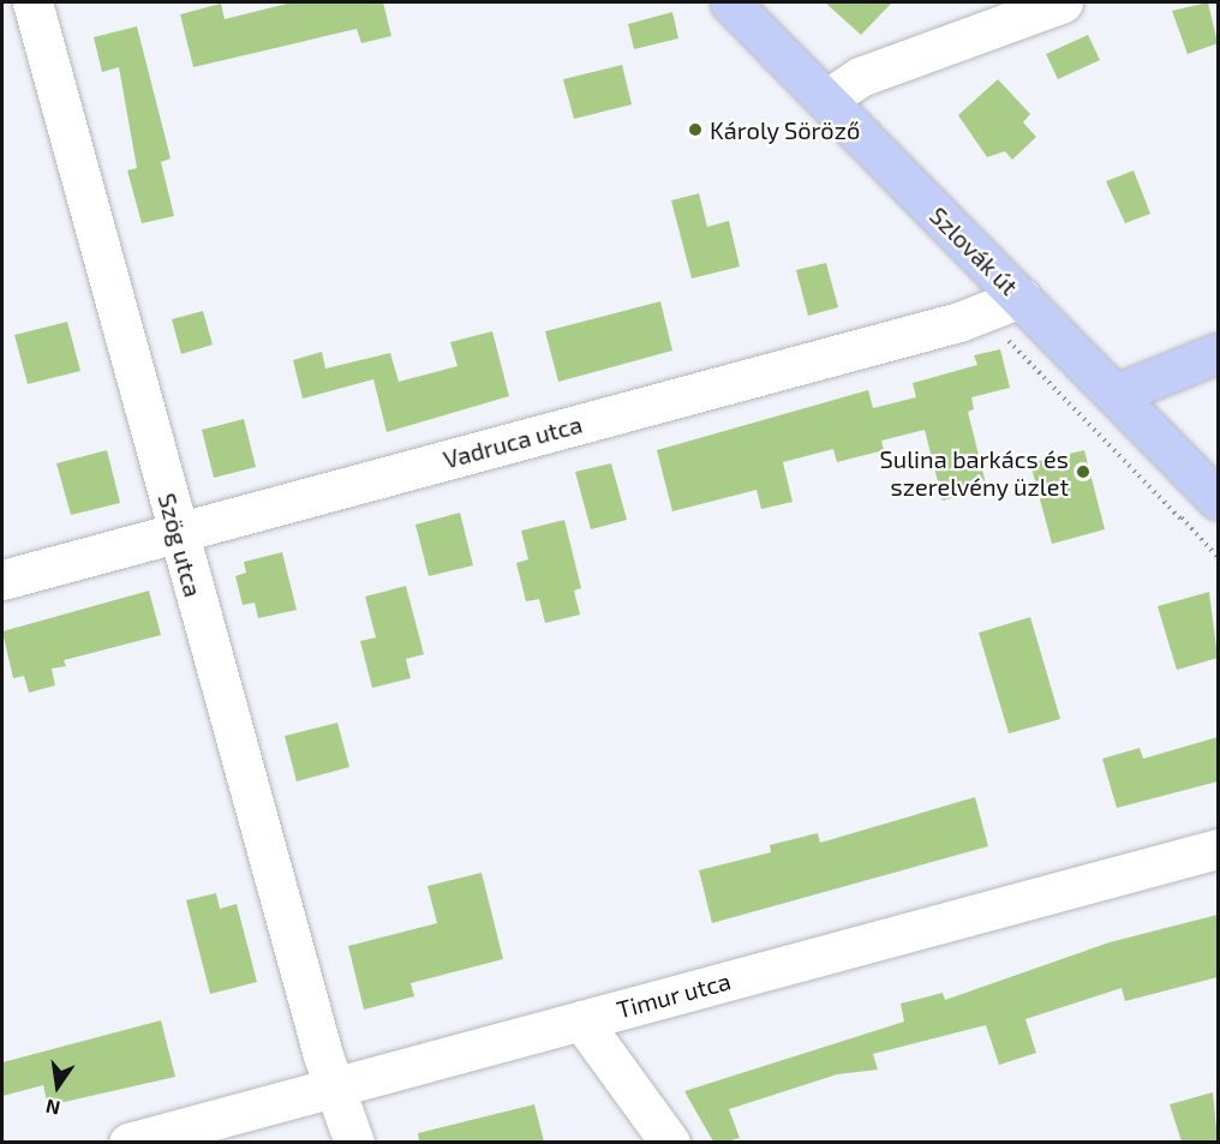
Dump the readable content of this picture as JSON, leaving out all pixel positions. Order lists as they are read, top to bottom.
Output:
{
  "streets": {
    "main road": ["Szlovák út"],
    "street": ["Vadruca utca", "Szög utca", "Timur utca"]
  },
  "crossings": [
    ["Szlovák út", "Vadruca utca"],
    ["Vadruca utca", "Szög utca"],
    ["Szög utca", "Timur utca"]
  ],
  "places": ["Károly Söröző", "Sulina barkács és szerelvény üzlet"],
  "north": "bottom"
}
